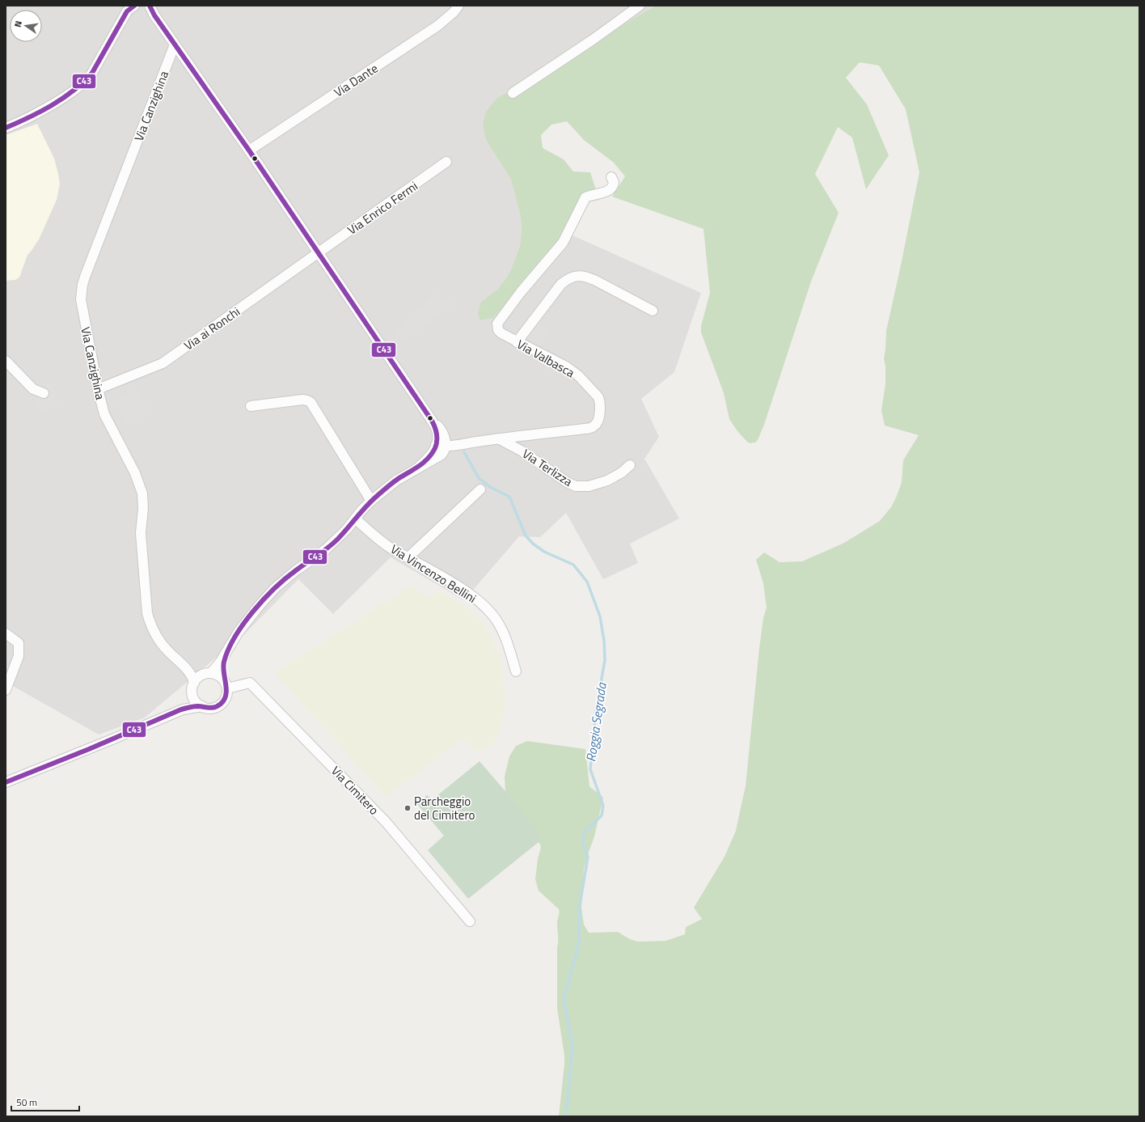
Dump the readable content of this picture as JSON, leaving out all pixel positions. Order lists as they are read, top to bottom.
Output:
{
  "streets": {
    "street": [
      "Via Dante",
      "Via Canzighina",
      "Via Enrico Fermi",
      "Via ai Ronchi",
      "Via Valbasca",
      "Via Terlizza",
      "Via Vincenzo Bellini",
      "Via Cimitero"
    ]
  },
  "crossings": [
    ["Via Canzighina", "Via ai Ronchi"],
    ["Via Canzighina", "Via Cimitero"],
    ["Via Enrico Fermi", "Via ai Ronchi"],
    ["Via Valbasca", "Via Terlizza"]
  ],
  "water": ["Roggia Segrada"],
  "places": ["Parcheggio del Cimitero"],
  "lines": ["transit line C43"],
  "scale_bar": "50 m",
  "north": "left"
}
